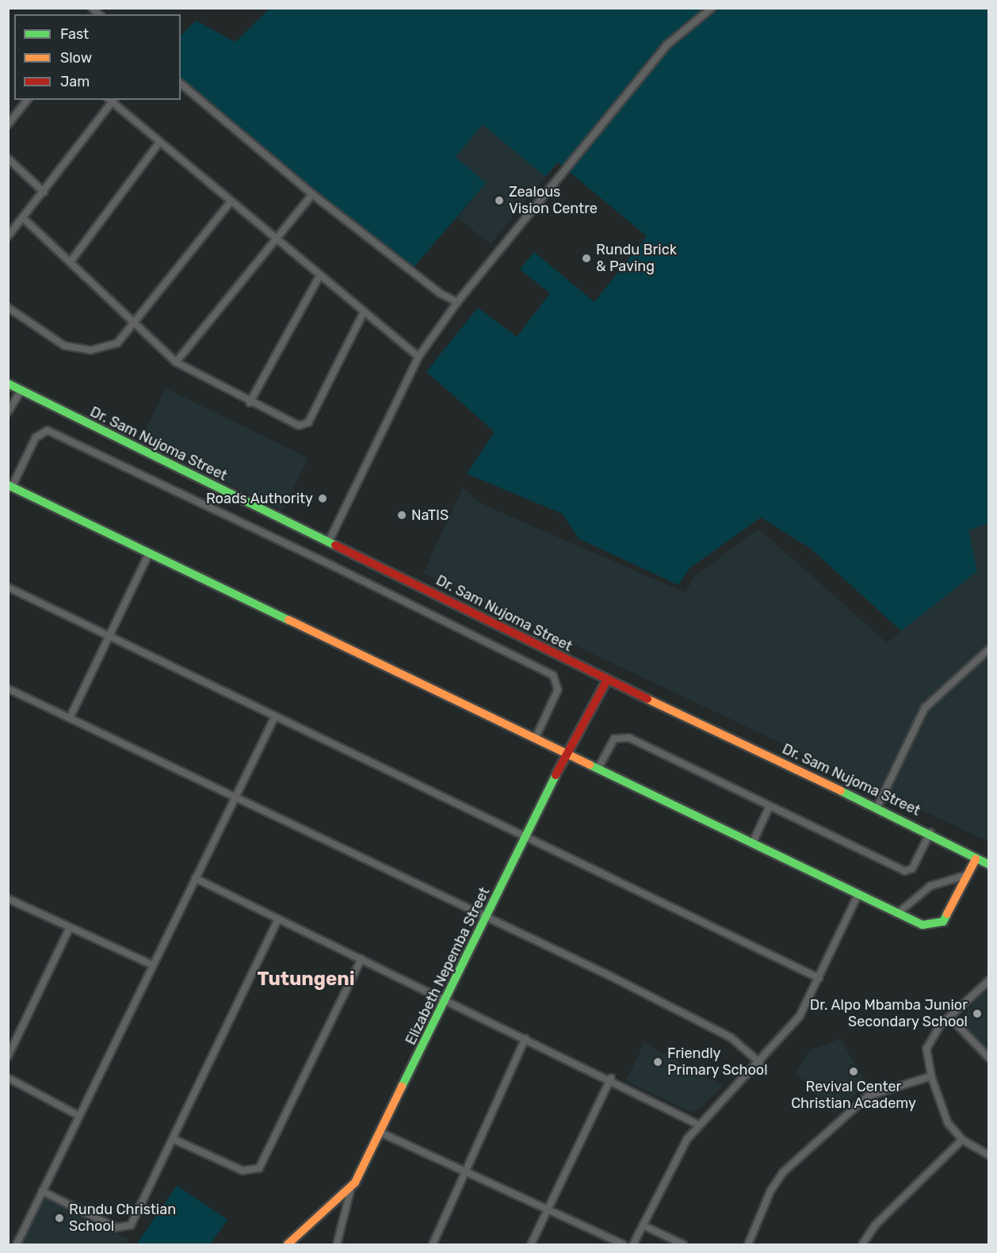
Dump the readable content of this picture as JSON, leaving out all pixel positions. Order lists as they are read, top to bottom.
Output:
{
  "streets": {
    "street": ["Dr. Sam Nujoma Street", "Elizabeth Nepemba Street"]
  },
  "crossings": [
    ["Dr. Sam Nujoma Street", "Elizabeth Nepemba Street"]
  ],
  "districts": ["Tutungeni"],
  "places": [
    "Zealous Vision Centre",
    "Rundu Brick & Paving",
    "Roads Authority",
    "NaTIS",
    "Dr. Alpo Mbamba Junior Secondary School",
    "Friendly Primary School",
    "Revival Center Christian Academy",
    "Rundu Christian School"
  ],
  "legend": ["Fast", "Slow", "Jam"]
}
